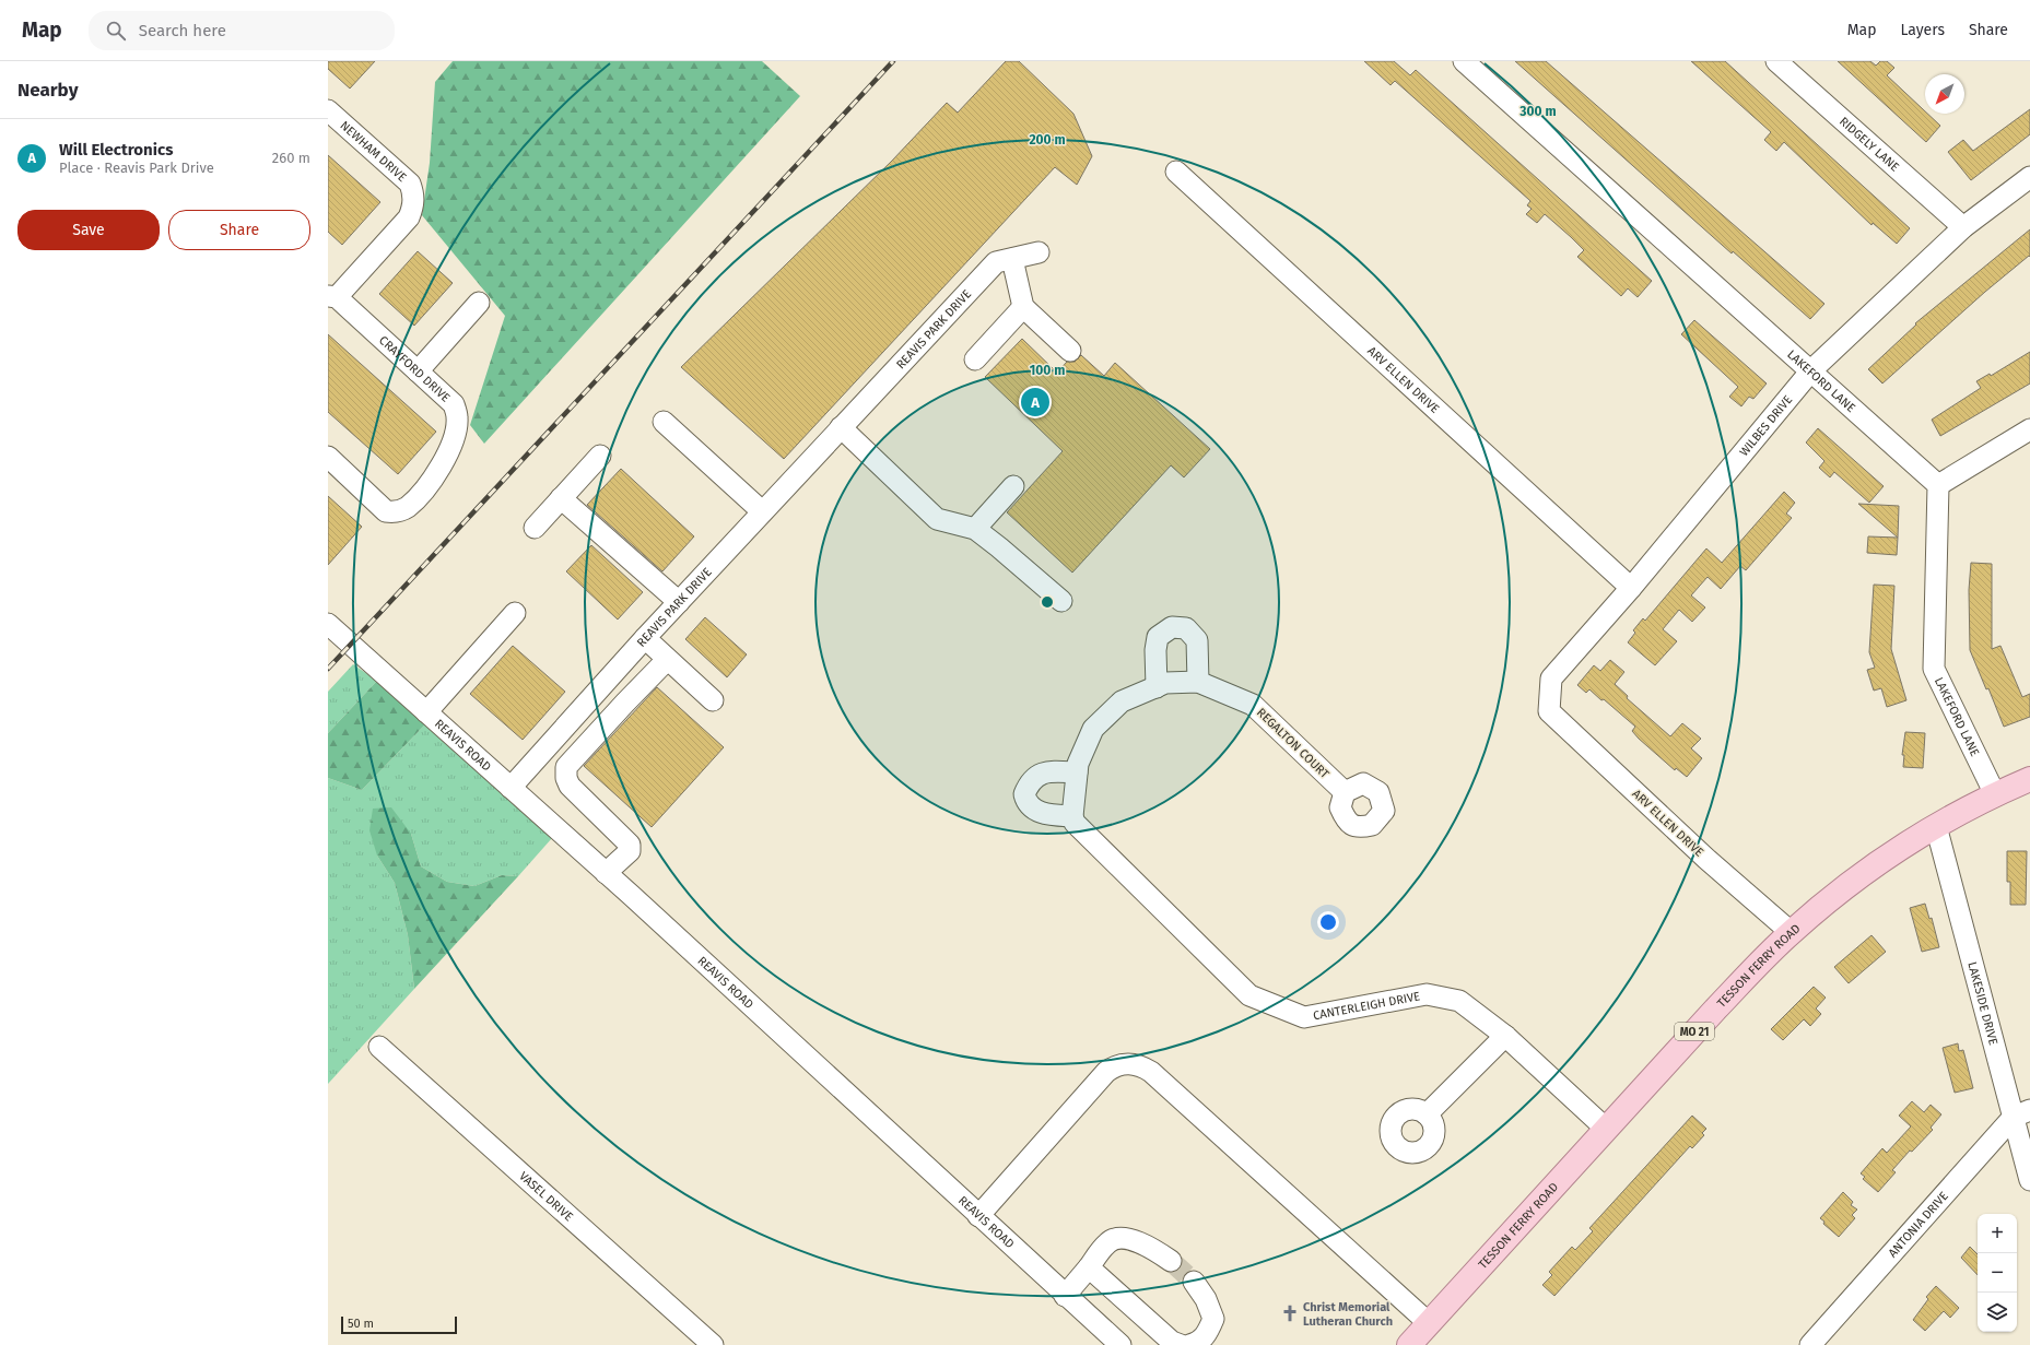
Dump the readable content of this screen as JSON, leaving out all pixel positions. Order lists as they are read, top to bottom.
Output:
{
  "streets": {
    "main road": ["TESSON FERRY ROAD", "MO 21"],
    "street": [
      "RIDGELY LANE",
      "NEWHAM DRIVE",
      "REAVIS PARK DRIVE",
      "CRAYFORD DRIVE",
      "ARV ELLEN DRIVE",
      "LAKEFORD LANE",
      "WILBES DRIVE",
      "REGALTON COURT",
      "REAVIS ROAD",
      "LAKESIDE DRIVE",
      "CANTERLEIGH DRIVE",
      "VASEL DRIVE",
      "ANTONIA DRIVE"
    ]
  },
  "crossings": [
    ["RIDGELY LANE", "WILBES DRIVE"],
    ["NEWHAM DRIVE", "CRAYFORD DRIVE"],
    ["REAVIS PARK DRIVE", "REAVIS ROAD"],
    ["ARV ELLEN DRIVE", "WILBES DRIVE"],
    ["ARV ELLEN DRIVE", "TESSON FERRY ROAD"],
    ["LAKEFORD LANE", "WILBES DRIVE"],
    ["LAKEFORD LANE", "TESSON FERRY ROAD"],
    ["REGALTON COURT", "CANTERLEIGH DRIVE"],
    ["TESSON FERRY ROAD", "LAKESIDE DRIVE"],
    ["TESSON FERRY ROAD", "CANTERLEIGH DRIVE"],
    ["LAKESIDE DRIVE", "ANTONIA DRIVE"]
  ],
  "places": {
    "church": ["Christ Memorial Lutheran Church"]
  },
  "scale_bar": "50 m",
  "north": "bottom left",
  "page": {
    "header": "Map",
    "search": "Search here",
    "nav": ["Map", "Layers", "Share"],
    "heading": "Nearby",
    "list": [
      {
        "mark": "A",
        "name": "Will Electronics",
        "note": "Place · Reavis Park Drive",
        "value": "260 m"
      }
    ],
    "buttons": ["Save", "Share"],
    "pins": "A",
    "map_buttons": ["+", "−"],
    "scale": "50 m"
  },
  "rings": ["300 m", "200 m", "100 m"]
}
